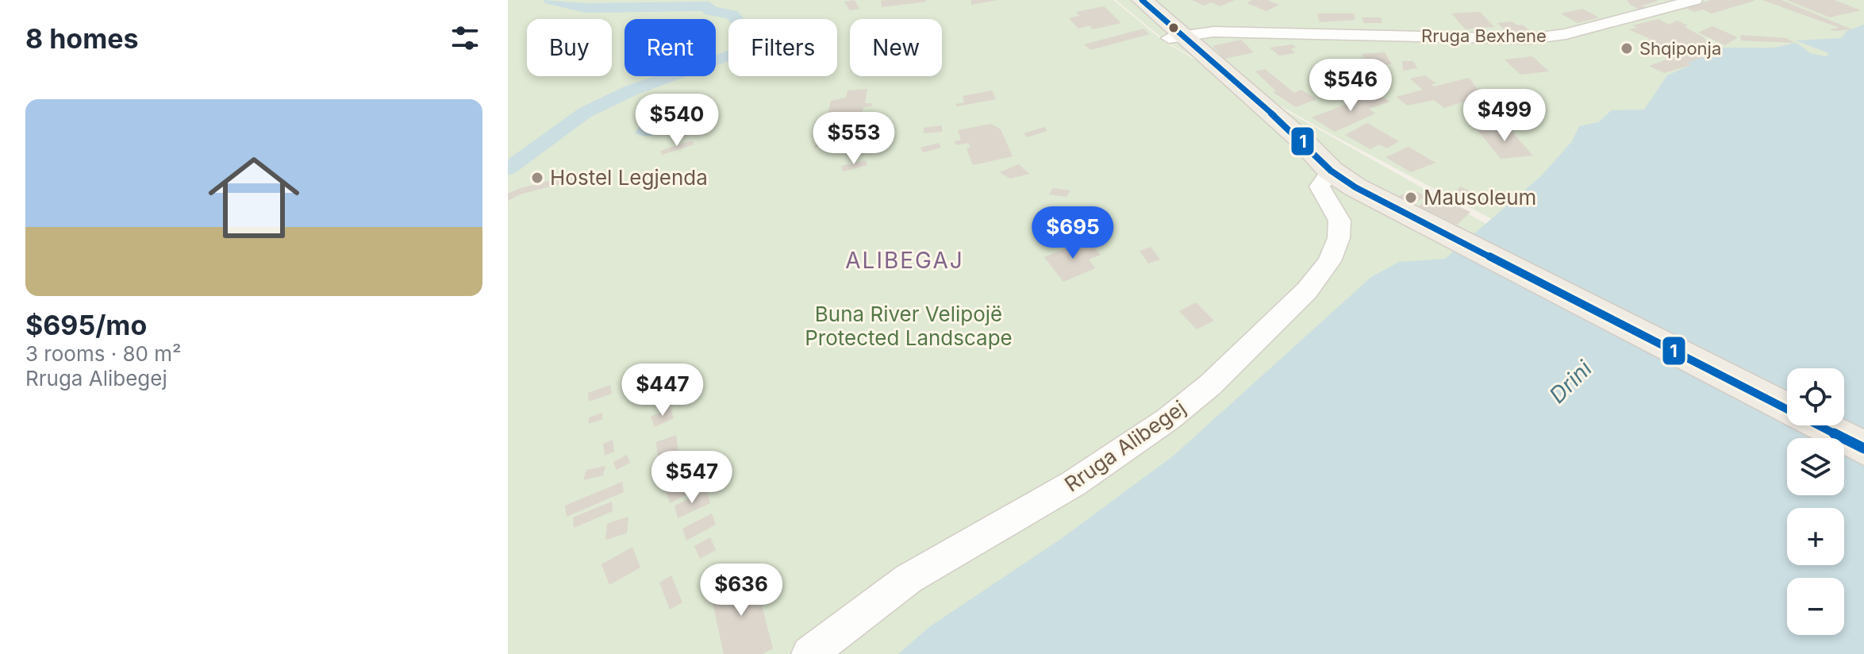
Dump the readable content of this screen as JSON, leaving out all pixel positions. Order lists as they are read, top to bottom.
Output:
{
  "streets": {
    "street": ["Rruga Bexhene", "Rruga Alibegej"]
  },
  "districts": ["ALIBEGAJ"],
  "water": ["Drini"],
  "parks": ["Buna River Velipojë Protected Landscape"],
  "places": ["Shqiponja", "Hostel Legjenda", "Mausoleum"],
  "lines": ["transit line 1"],
  "page": {
    "heading": "8 homes",
    "chip": [
      "Buy",
      "Rent",
      "Filters",
      "New"
    ],
    "price": [
      "$546",
      "$499",
      "$540",
      "$553",
      "$695",
      "$447",
      "$547",
      "$636"
    ],
    "list": [
      {
        "name": "$695/mo",
        "note": "3 rooms · 80 m² · Rruga Alibegej"
      }
    ],
    "map_buttons": ["+", "−"]
  }
}
